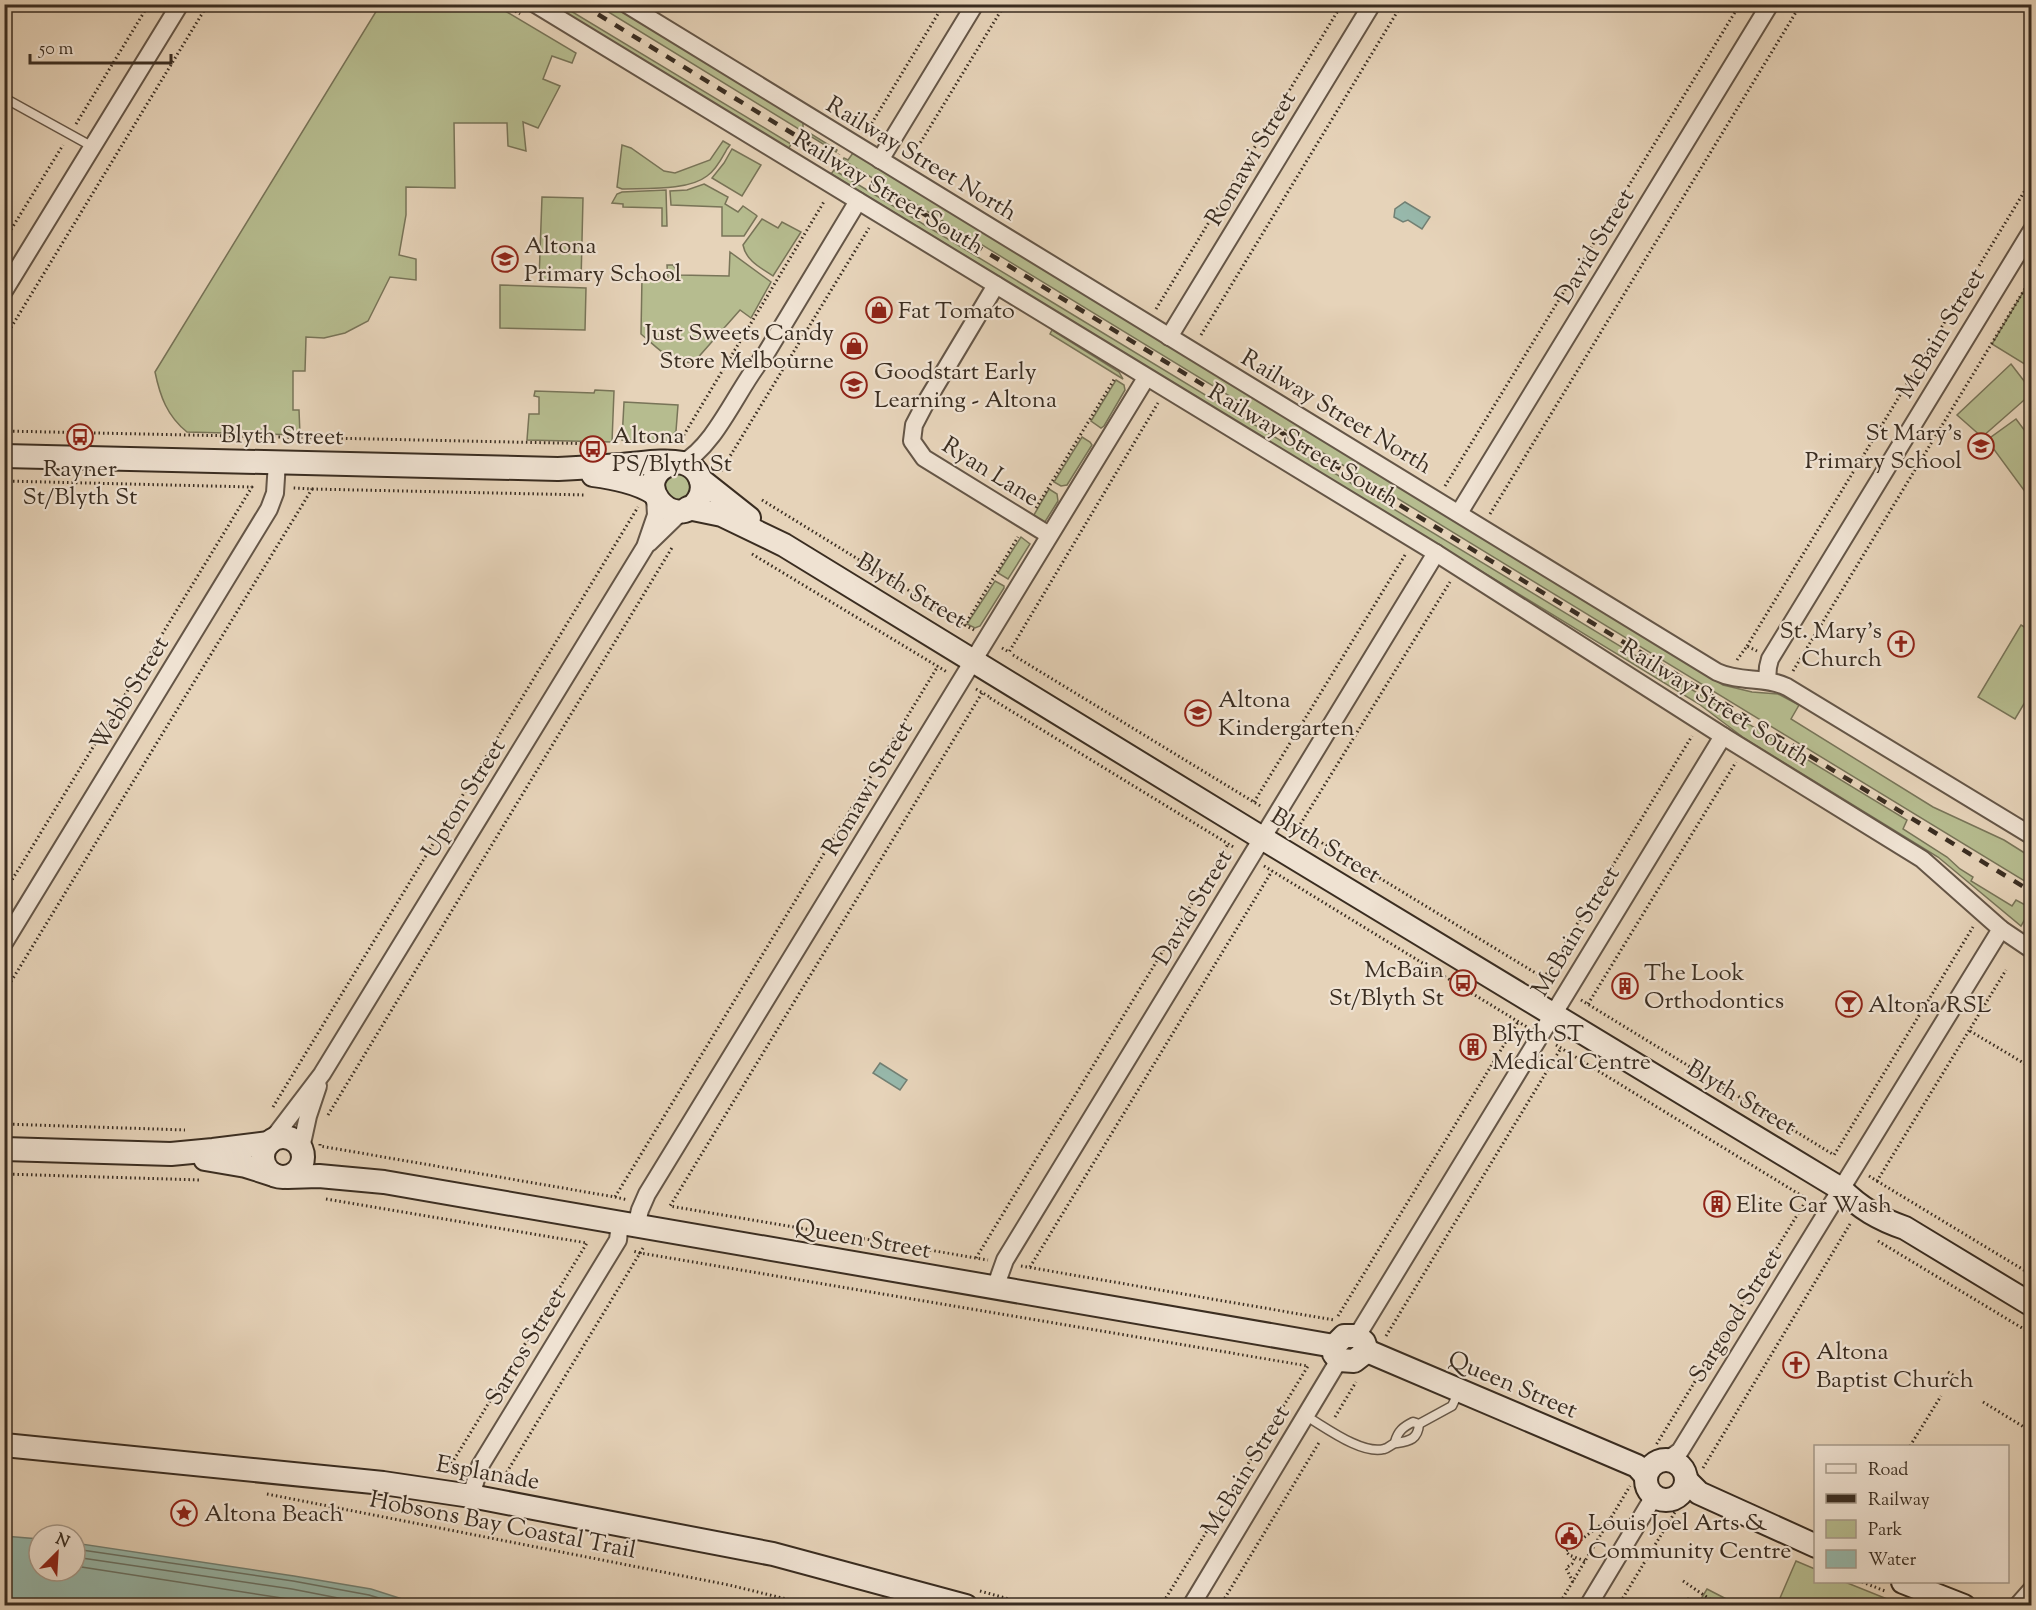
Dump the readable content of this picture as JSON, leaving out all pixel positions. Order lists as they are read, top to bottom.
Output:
{
  "streets": {
    "street": [
      "Railway Street North",
      "Romawi Street",
      "Railway Street South",
      "David Street",
      "McBain Street",
      "Blyth Street",
      "Ryan Lane",
      "Webb Street",
      "Upton Street",
      "Queen Street",
      "Sargood Street",
      "Sarros Street",
      "Esplanade"
    ],
    "path": ["Hobsons Bay Coastal Trail"]
  },
  "crossings": [
    ["Railway Street North", "Romawi Street"],
    ["Railway Street North", "David Street"],
    ["Railway Street North", "McBain Street"],
    ["Romawi Street", "Railway Street South"],
    ["Romawi Street", "Blyth Street"],
    ["Romawi Street", "Ryan Lane"],
    ["Romawi Street", "Queen Street"],
    ["Romawi Street", "Sarros Street"],
    ["Railway Street South", "David Street"],
    ["Railway Street South", "McBain Street"],
    ["Railway Street South", "Ryan Lane"],
    ["Railway Street South", "Sargood Street"],
    ["David Street", "Blyth Street"],
    ["David Street", "Queen Street"],
    ["McBain Street", "Blyth Street"],
    ["McBain Street", "Queen Street"],
    ["Blyth Street", "Webb Street"],
    ["Blyth Street", "Upton Street"],
    ["Blyth Street", "Sargood Street"],
    ["Upton Street", "Queen Street"],
    ["Queen Street", "Sargood Street"],
    ["Queen Street", "Sarros Street"],
    ["Sarros Street", "Esplanade"]
  ],
  "places": {
    "school or university": [
      "Altona Primary School",
      "Goodstart Early Learning - Altona",
      "St Mary's Primary School",
      "Altona Kindergarten"
    ],
    "shop": ["Fat Tomato", "Just Sweets Candy Store Melbourne"],
    "bus stop": ["Rayner St/Blyth St", "Altona PS/Blyth St", "McBain St/Blyth St"],
    "church": ["St. Mary's Church", "Altona Baptist Church"],
    "building": ["The Look Orthodontics", "Blyth ST Medical Centre", "Elite Car Wash"],
    "bar": ["Altona RSL"],
    "place": ["Altona Beach"],
    "public building": ["Louis Joel Arts & Community Centre"]
  },
  "legend": [
    "Road",
    "Railway",
    "Park",
    "Water"
  ],
  "scale_bar": "50 m",
  "north": "top right"
}
